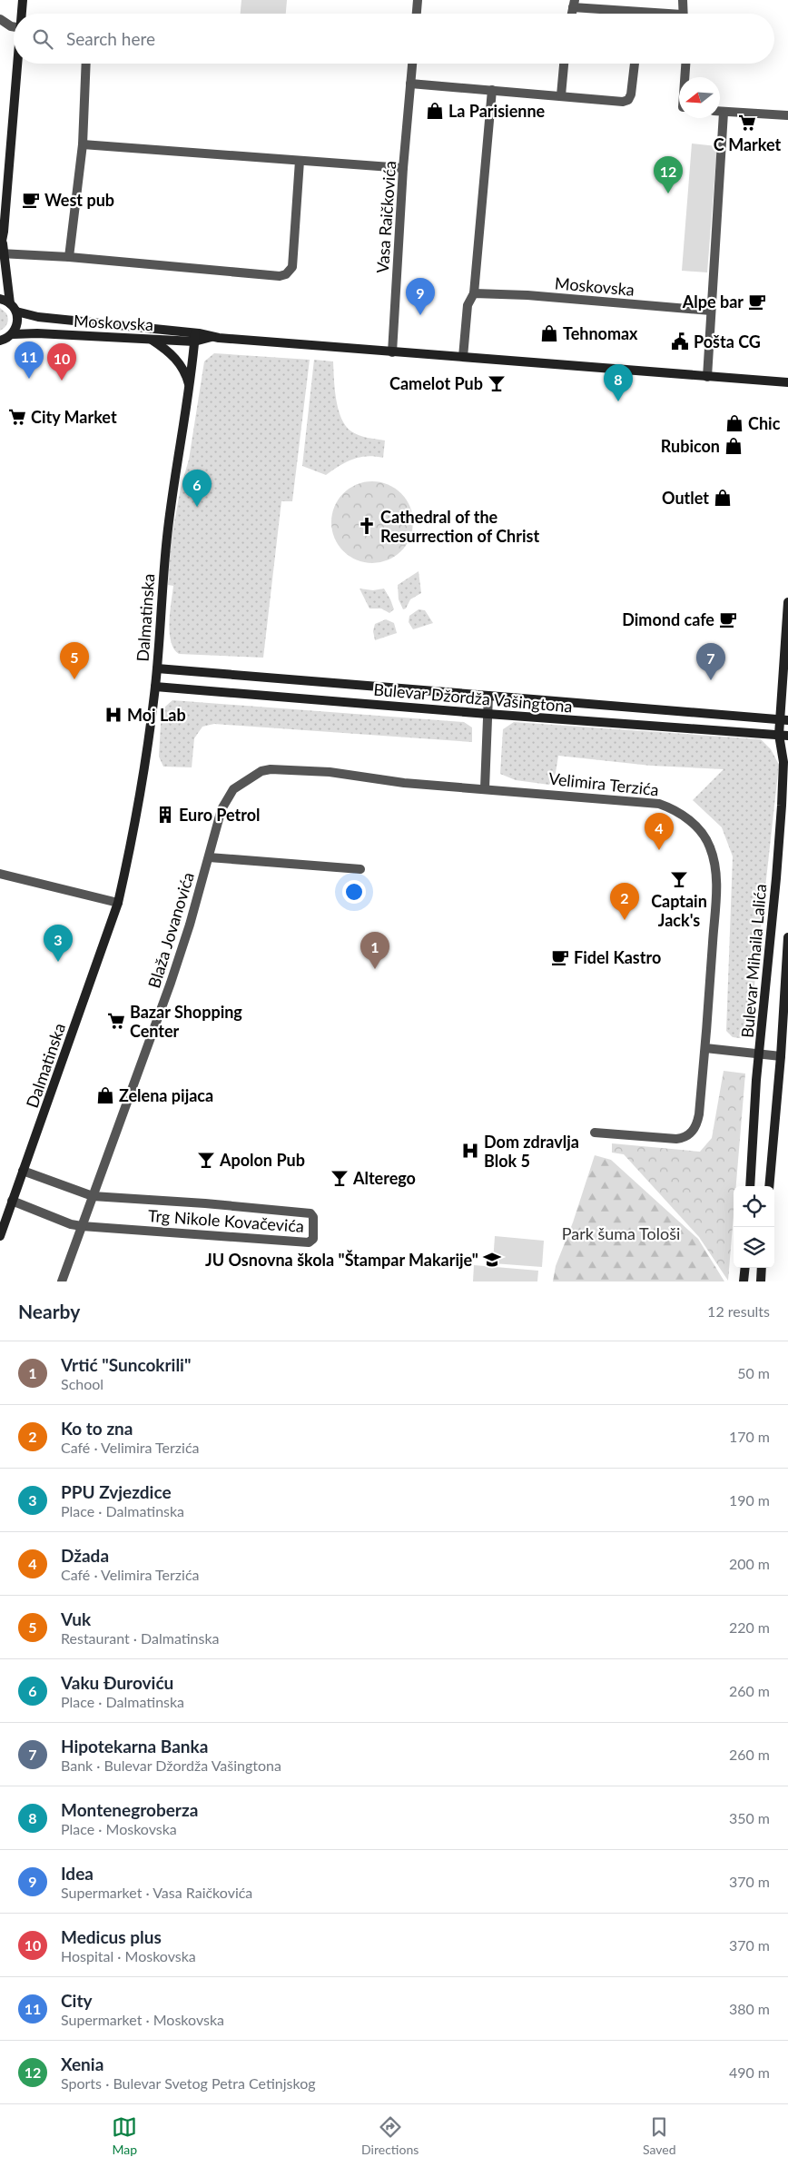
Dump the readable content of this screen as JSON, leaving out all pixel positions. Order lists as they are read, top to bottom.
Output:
{
  "streets": {
    "main road": [
      "Moskovska",
      "Dalmatinska",
      "Bulevar Džordža Vašingtona",
      "Bulevar Mihaila Lalića"
    ],
    "street": [
      "Vasa Raičkovića",
      "Velimira Terzića",
      "Blaža Jovanovića",
      "Trg Nikole Kovačevića"
    ]
  },
  "crossings": [
    ["Vasa Raičkovića", "Moskovska"],
    ["Moskovska", "Dalmatinska"],
    ["Dalmatinska", "Bulevar Džordža Vašingtona"],
    ["Bulevar Džordža Vašingtona", "Bulevar Mihaila Lalića"],
    ["Velimira Terzića", "Blaža Jovanovića"],
    ["Blaža Jovanovića", "Trg Nikole Kovačevića"]
  ],
  "parks": ["Park šuma Tološi"],
  "places": {
    "shop": [
      "La Parisienne",
      "Tehnomax",
      "Chic",
      "Rubicon",
      "Outlet",
      "Zelena pijaca"
    ],
    "supermarket": ["C Market", "City Market", "Bazar Shopping Center"],
    "cafe": [
      "West pub",
      "Alpe bar",
      "Dimond cafe",
      "Fidel Kastro"
    ],
    "public building": ["Pošta CG"],
    "bar": [
      "Camelot Pub",
      "Captain Jack's",
      "Apolon Pub",
      "Alterego"
    ],
    "church": ["Cathedral of the Resurrection of Christ"],
    "hospital": ["Moj Lab", "Dom zdravlja Blok 5"],
    "building": ["Euro Petrol"],
    "school or university": ["JU Osnovna škola \"Štampar Makarije\""]
  },
  "north": "left",
  "page": {
    "search": "Search here",
    "pins": [
      "12",
      "9",
      "11",
      "10",
      "8",
      "6",
      "5",
      "7",
      "4",
      "2",
      "3",
      "1"
    ],
    "heading": ["Nearby", "12 results"],
    "list": [
      {
        "mark": "1",
        "name": "Vrtić \"Suncokrili\"",
        "note": "School",
        "value": "50 m"
      },
      {
        "mark": "2",
        "name": "Ko to zna",
        "note": "Café · Velimira Terzića",
        "value": "170 m"
      },
      {
        "mark": "3",
        "name": "PPU Zvjezdice",
        "note": "Place · Dalmatinska",
        "value": "190 m"
      },
      {
        "mark": "4",
        "name": "Džada",
        "note": "Café · Velimira Terzića",
        "value": "200 m"
      },
      {
        "mark": "5",
        "name": "Vuk",
        "note": "Restaurant · Dalmatinska",
        "value": "220 m"
      },
      {
        "mark": "6",
        "name": "Vaku Đuroviću",
        "note": "Place · Dalmatinska",
        "value": "260 m"
      },
      {
        "mark": "7",
        "name": "Hipotekarna Banka",
        "note": "Bank · Bulevar Džordža Vašingtona",
        "value": "260 m"
      },
      {
        "mark": "8",
        "name": "Montenegroberza",
        "note": "Place · Moskovska",
        "value": "350 m"
      },
      {
        "mark": "9",
        "name": "Idea",
        "note": "Supermarket · Vasa Raičkovića",
        "value": "370 m"
      },
      {
        "mark": "10",
        "name": "Medicus plus",
        "note": "Hospital · Moskovska",
        "value": "370 m"
      },
      {
        "mark": "11",
        "name": "City",
        "note": "Supermarket · Moskovska",
        "value": "380 m"
      },
      {
        "mark": "12",
        "name": "Xenia",
        "note": "Sports · Bulevar Svetog Petra Cetinjskog",
        "value": "490 m"
      }
    ],
    "nav": ["Map", "Directions", "Saved"]
  }
}
